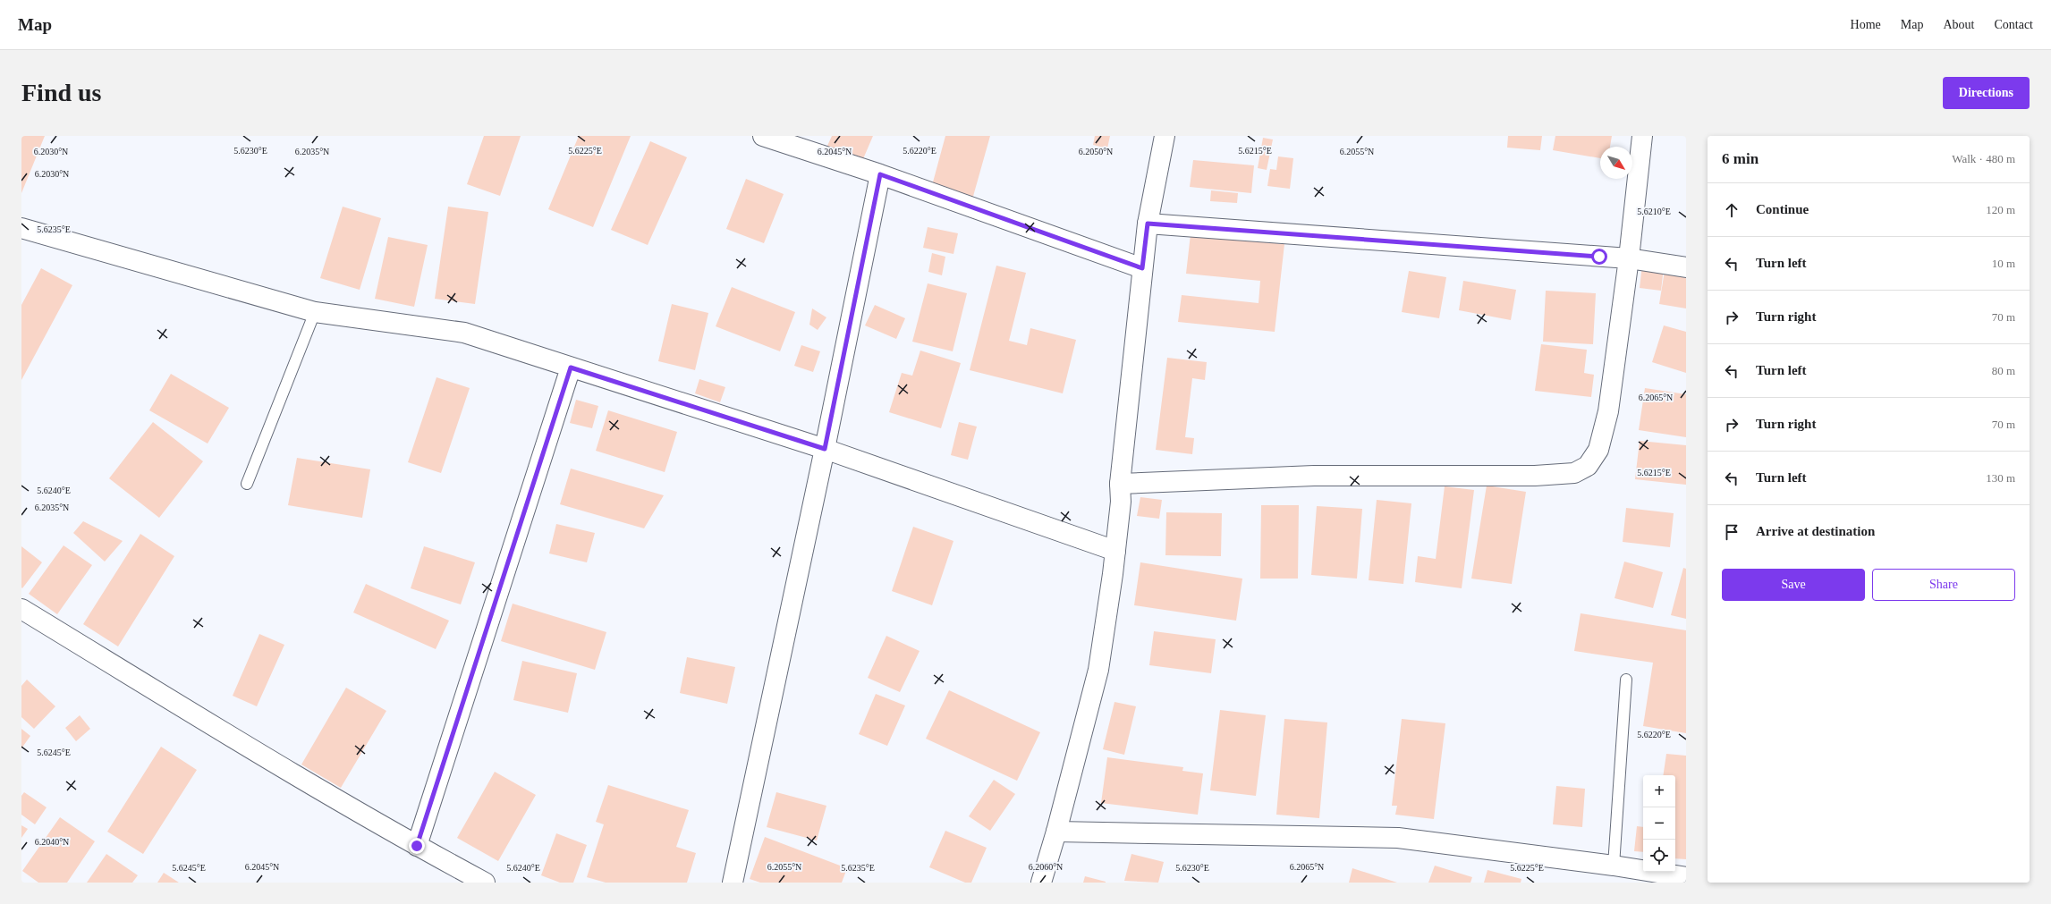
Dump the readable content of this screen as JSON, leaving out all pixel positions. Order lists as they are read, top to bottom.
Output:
{
  "north": "bottom right",
  "page": {
    "header": "Map",
    "nav": [
      "Home",
      "Map",
      "About",
      "Contact"
    ],
    "buttons": [
      "Directions",
      ["Save", "Share"]
    ],
    "title": "Find us",
    "heading": ["6 min", "Walk · 480 m"],
    "list": [
      ["Continue", "120 m"],
      ["Turn left", "10 m"],
      ["Turn right", "70 m"],
      ["Turn left", "80 m"],
      ["Turn right", "70 m"],
      ["Turn left", "130 m"],
      "Arrive at destination"
    ],
    "map_buttons": ["+", "−"]
  },
  "coordinates": [
    "5.6230°E",
    "5.6225°E",
    "5.6220°E",
    "5.6215°E",
    "6.2045°N",
    "6.2050°N",
    "6.2055°N",
    "6.2030°N",
    "6.2035°N",
    "5.6210°E",
    "5.6235°E",
    "6.2065°N",
    "5.6240°E",
    "5.6245°E",
    "6.2040°N",
    "6.2060°N"
  ]
}
